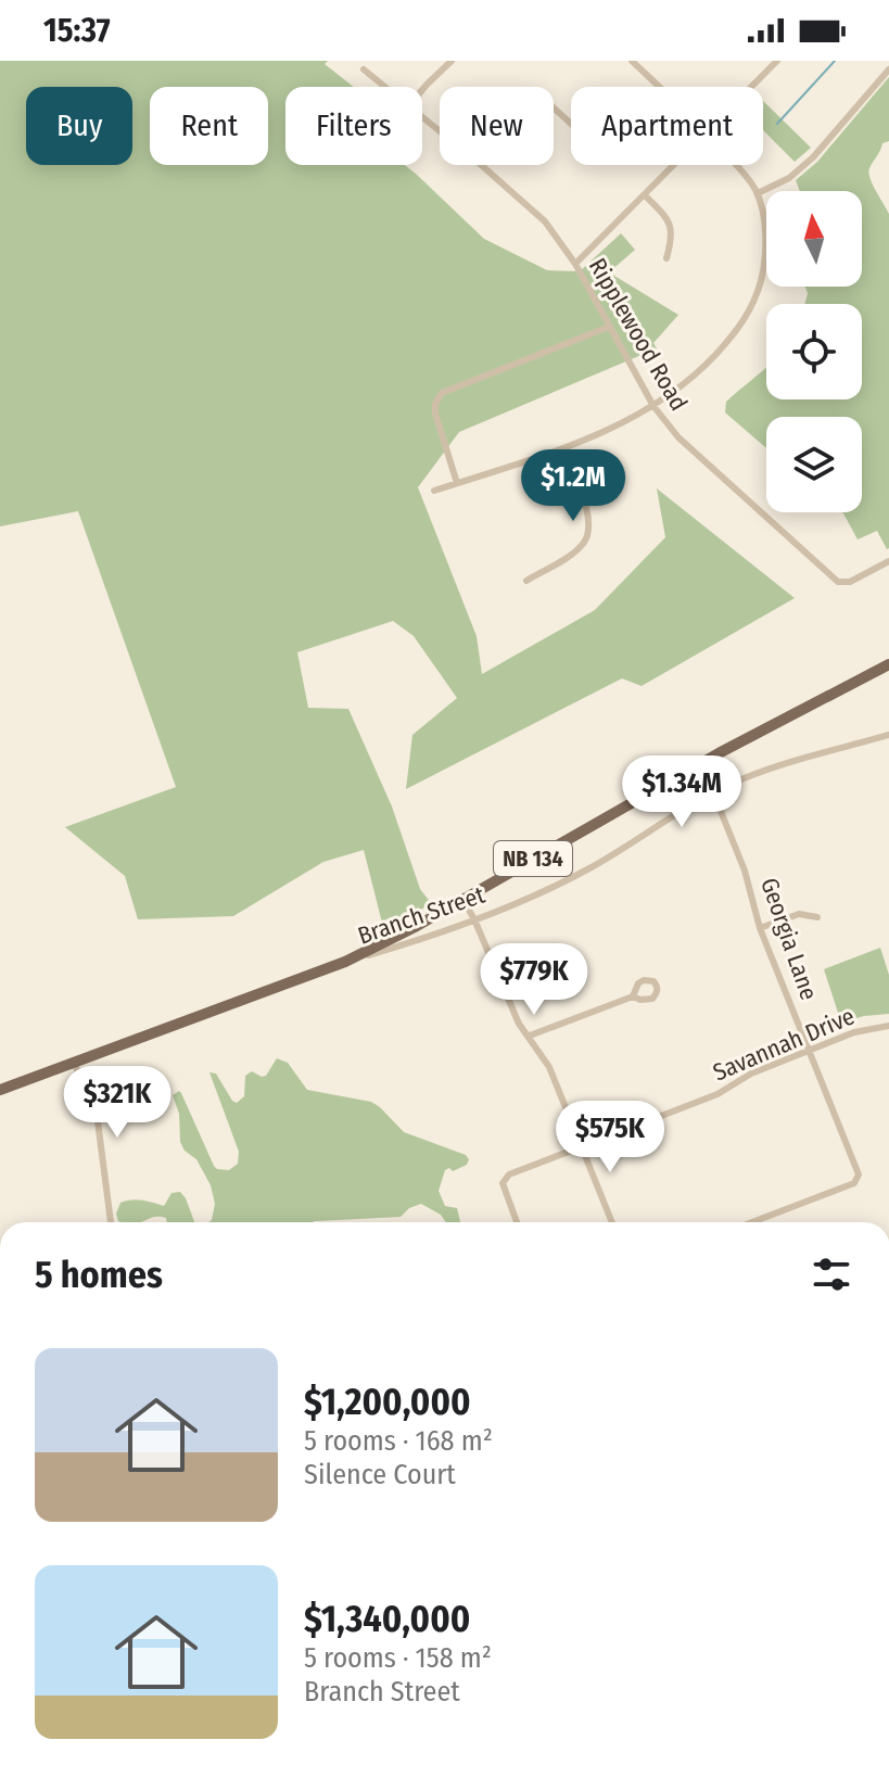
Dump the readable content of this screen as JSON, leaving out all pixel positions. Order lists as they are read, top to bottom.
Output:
{
  "streets": {
    "main road": ["NB 134"],
    "street": [
      "Ripplewood Road",
      "Branch Street",
      "Georgia Lane",
      "Savannah Drive"
    ]
  },
  "crossings": [
    ["NB 134", "Branch Street"],
    ["Branch Street", "Georgia Lane"],
    ["Georgia Lane", "Savannah Drive"]
  ],
  "north": "top",
  "page": {
    "status": "15:37",
    "chip": [
      "Buy",
      "Rent",
      "Filters",
      "New",
      "Apartment"
    ],
    "price": [
      "$1.2M",
      "$1.34M",
      "$779K",
      "$321K",
      "$575K"
    ],
    "heading": "5 homes",
    "list": [
      {
        "name": "$1,200,000",
        "note": "5 rooms · 168 m² · Silence Court"
      },
      {
        "name": "$1,340,000",
        "note": "5 rooms · 158 m² · Branch Street"
      }
    ]
  }
}
